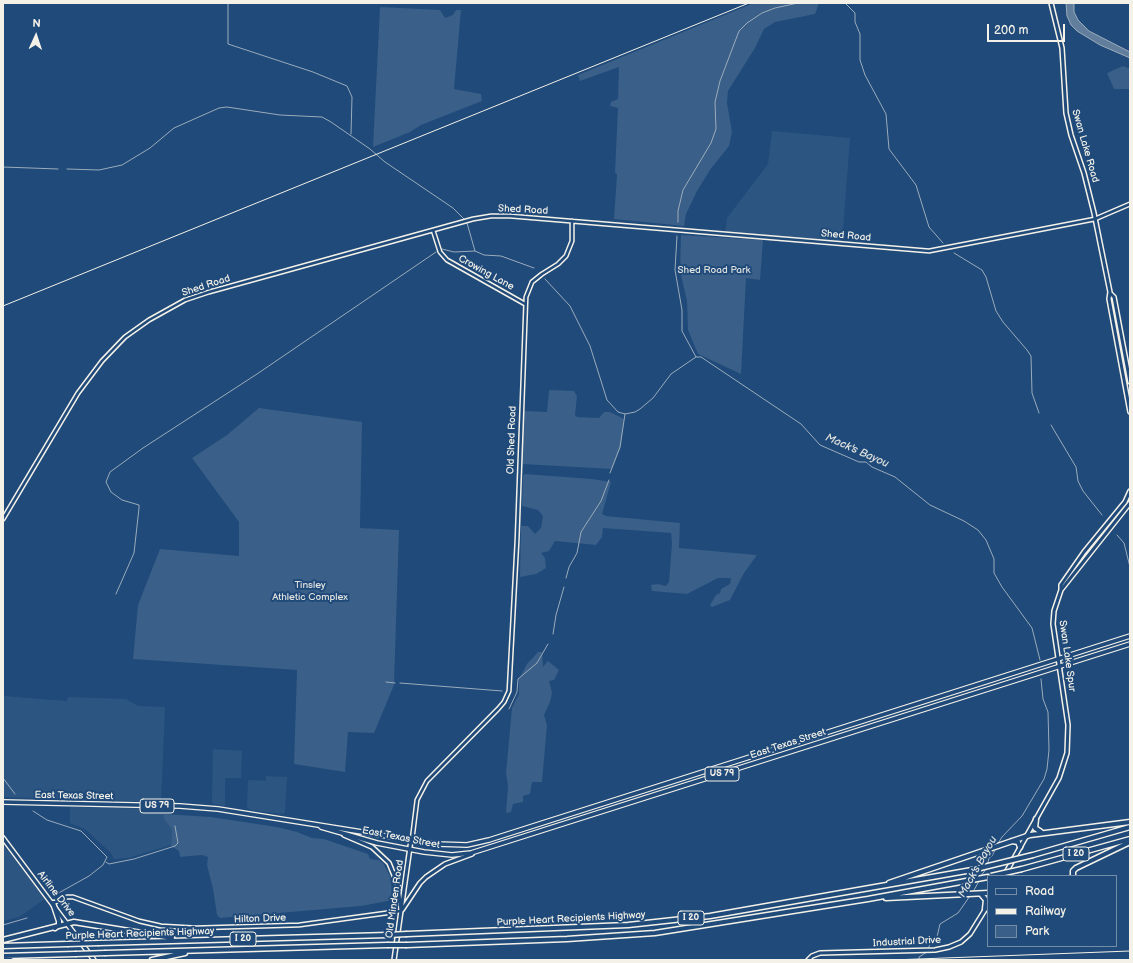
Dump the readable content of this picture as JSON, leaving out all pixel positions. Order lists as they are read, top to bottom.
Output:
{
  "streets": {
    "highway": ["I 20", "Purple Heart Recipients Highway"],
    "main road": [
      "Swan Lake Road",
      "Swan Lake Spur",
      "East Texas Street",
      "US 79",
      "Airline Drive",
      "Old Minden Road",
      "Industrial Drive"
    ],
    "street": [
      "Shed Road",
      "Crowing Lane",
      "Old Shed Road",
      "Hilton Drive"
    ]
  },
  "crossings": [
    ["Swan Lake Road", "Shed Road"],
    ["Shed Road", "Crowing Lane"],
    ["Shed Road", "Old Shed Road"],
    ["Crowing Lane", "Old Shed Road"],
    ["Old Shed Road", "East Texas Street"],
    ["Old Shed Road", "Old Minden Road"],
    ["Swan Lake Spur", "East Texas Street"],
    ["East Texas Street", "Old Minden Road"],
    ["Airline Drive", "Hilton Drive"],
    ["Old Minden Road", "Hilton Drive"]
  ],
  "water": ["Mack's Bayou"],
  "parks": ["Shed Road Park", "Tinsley Athletic Complex"],
  "legend": ["Road", "Railway", "Park"],
  "scale_bar": "200 m",
  "north": "top"
}
